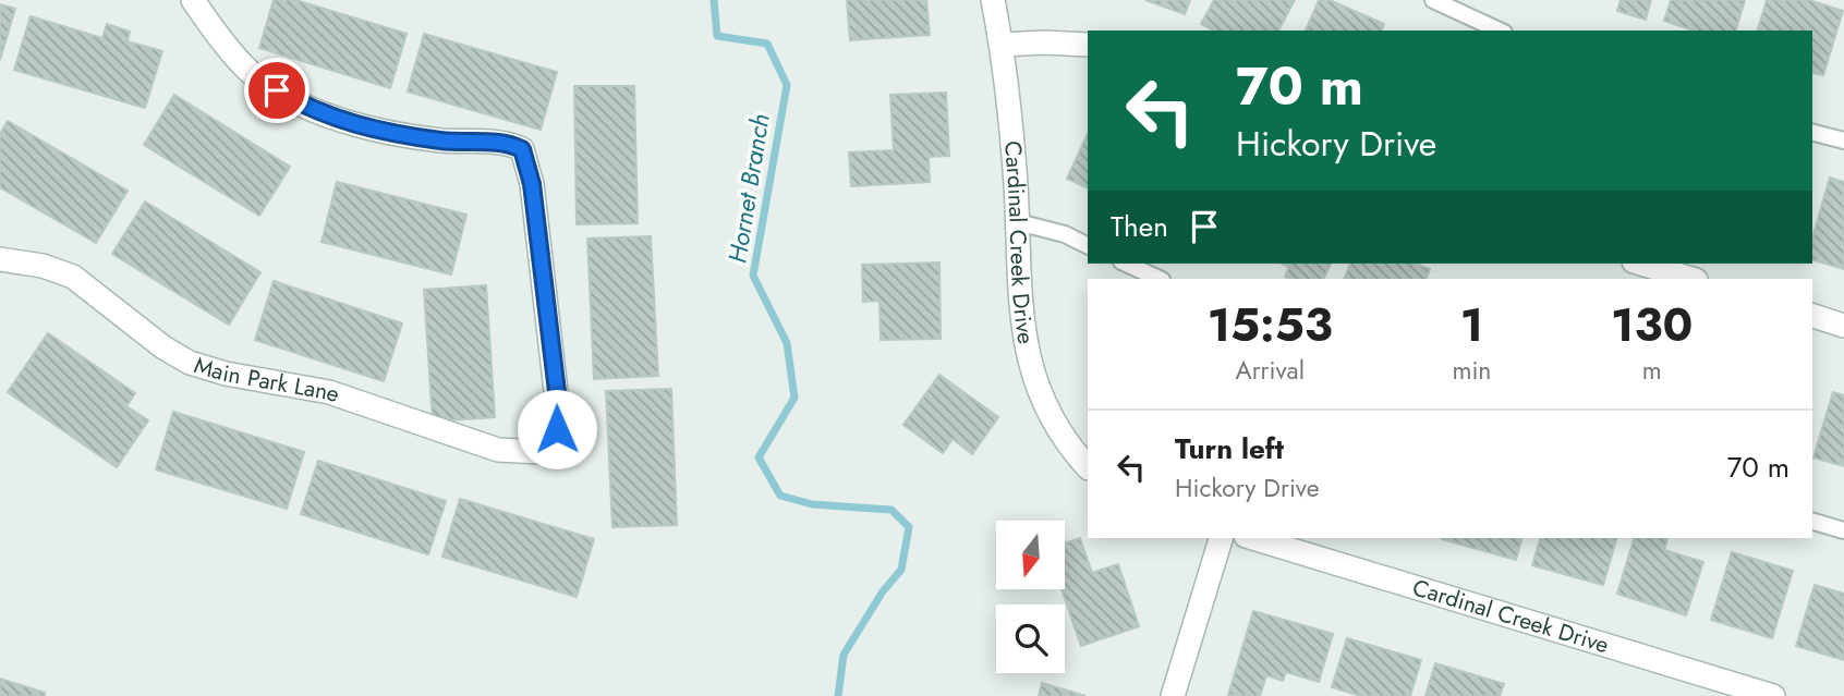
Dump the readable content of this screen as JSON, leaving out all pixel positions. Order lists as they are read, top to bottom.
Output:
{
  "streets": {
    "street": ["Cardinal Creek Drive", "Main Park Lane"]
  },
  "water": ["Hornet Branch"],
  "north": "bottom",
  "page": {
    "turn": ["70 m", "Hickory Drive"],
    "then": "Then",
    "eta": [
      "15:53",
      "Arrival",
      "1",
      "min",
      "130",
      "m"
    ],
    "list": [
      {
        "name": "Turn left",
        "note": "Hickory Drive",
        "value": "70 m"
      }
    ]
  }
}
